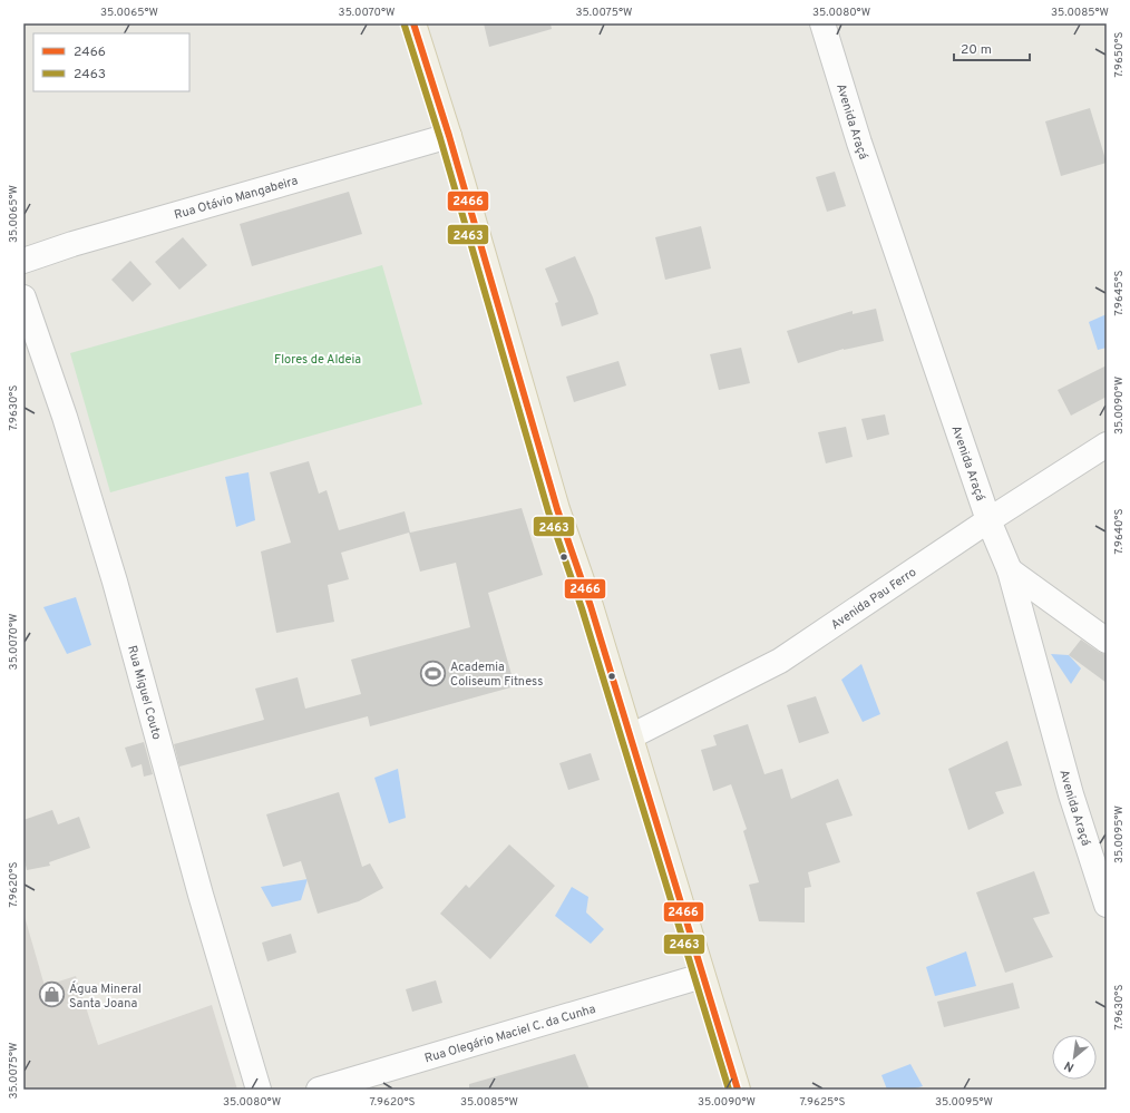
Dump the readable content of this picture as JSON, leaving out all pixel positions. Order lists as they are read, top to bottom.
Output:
{
  "streets": {
    "street": [
      "Avenida Araçá",
      "Rua Otávio Mangabeira",
      "Avenida Pau Ferro",
      "Rua Miguel Couto",
      "Rua Olegário Maciel C. da Cunha"
    ]
  },
  "crossings": [
    ["Avenida Araçá", "Avenida Pau Ferro"]
  ],
  "parks": ["Flores de Aldeia"],
  "places": {
    "sports": ["Academia Coliseum Fitness"],
    "shop": ["Água Mineral Santa Joana"]
  },
  "lines": ["transit line 2466", "transit line 2463"],
  "legend": ["2466", "2463"],
  "scale_bar": "20 m",
  "north": "bottom left",
  "coordinates": [
    "35.0065°W",
    "35.0070°W",
    "35.0075°W",
    "35.0080°W",
    "35.0085°W",
    "7.9650°S",
    "7.9645°S",
    "35.0090°W",
    "7.9630°S",
    "7.9640°S",
    "35.0095°W",
    "7.9620°S",
    "7.9625°S"
  ]
}
